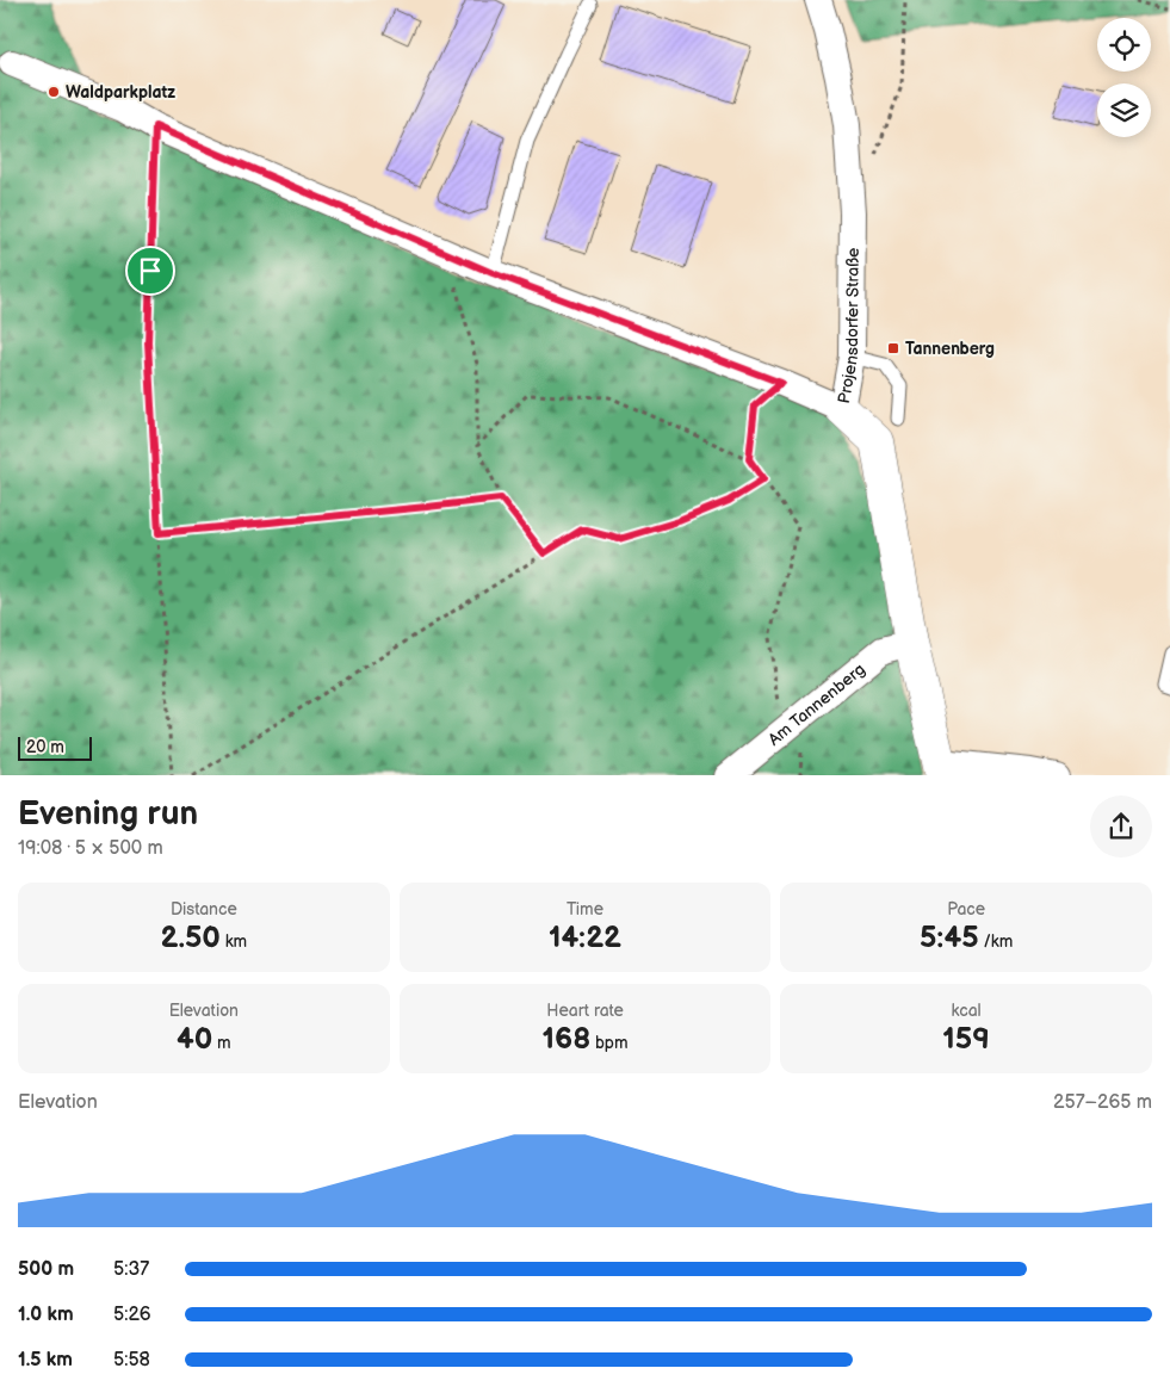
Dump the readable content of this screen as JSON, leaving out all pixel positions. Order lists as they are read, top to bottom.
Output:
{
  "streets": {
    "street": ["Projensdorfer Straße", "Am Tannenberg"]
  },
  "crossings": [
    ["Projensdorfer Straße", "Am Tannenberg"]
  ],
  "places": {
    "other": ["Waldparkplatz"],
    "transit": ["Tannenberg"]
  },
  "scale_bar": "20 m",
  "page": {
    "scale": "20 m",
    "heading": ["Evening run", "19:08 · 5 × 500 m"],
    "stats": [
      ["Distance", "2.50 km"],
      ["Time", "14:22"],
      ["Pace", "5:45 /km"],
      ["Elevation", "40 m"],
      ["Heart rate", "168 bpm"],
      ["kcal", "159"]
    ],
    "chart": ["Elevation", "257–265 m"],
    "list": [
      {
        "name": "500 m",
        "note": "5:37"
      },
      {
        "name": "1.0 km",
        "note": "5:26"
      },
      {
        "name": "1.5 km",
        "note": "5:58"
      }
    ]
  }
}
